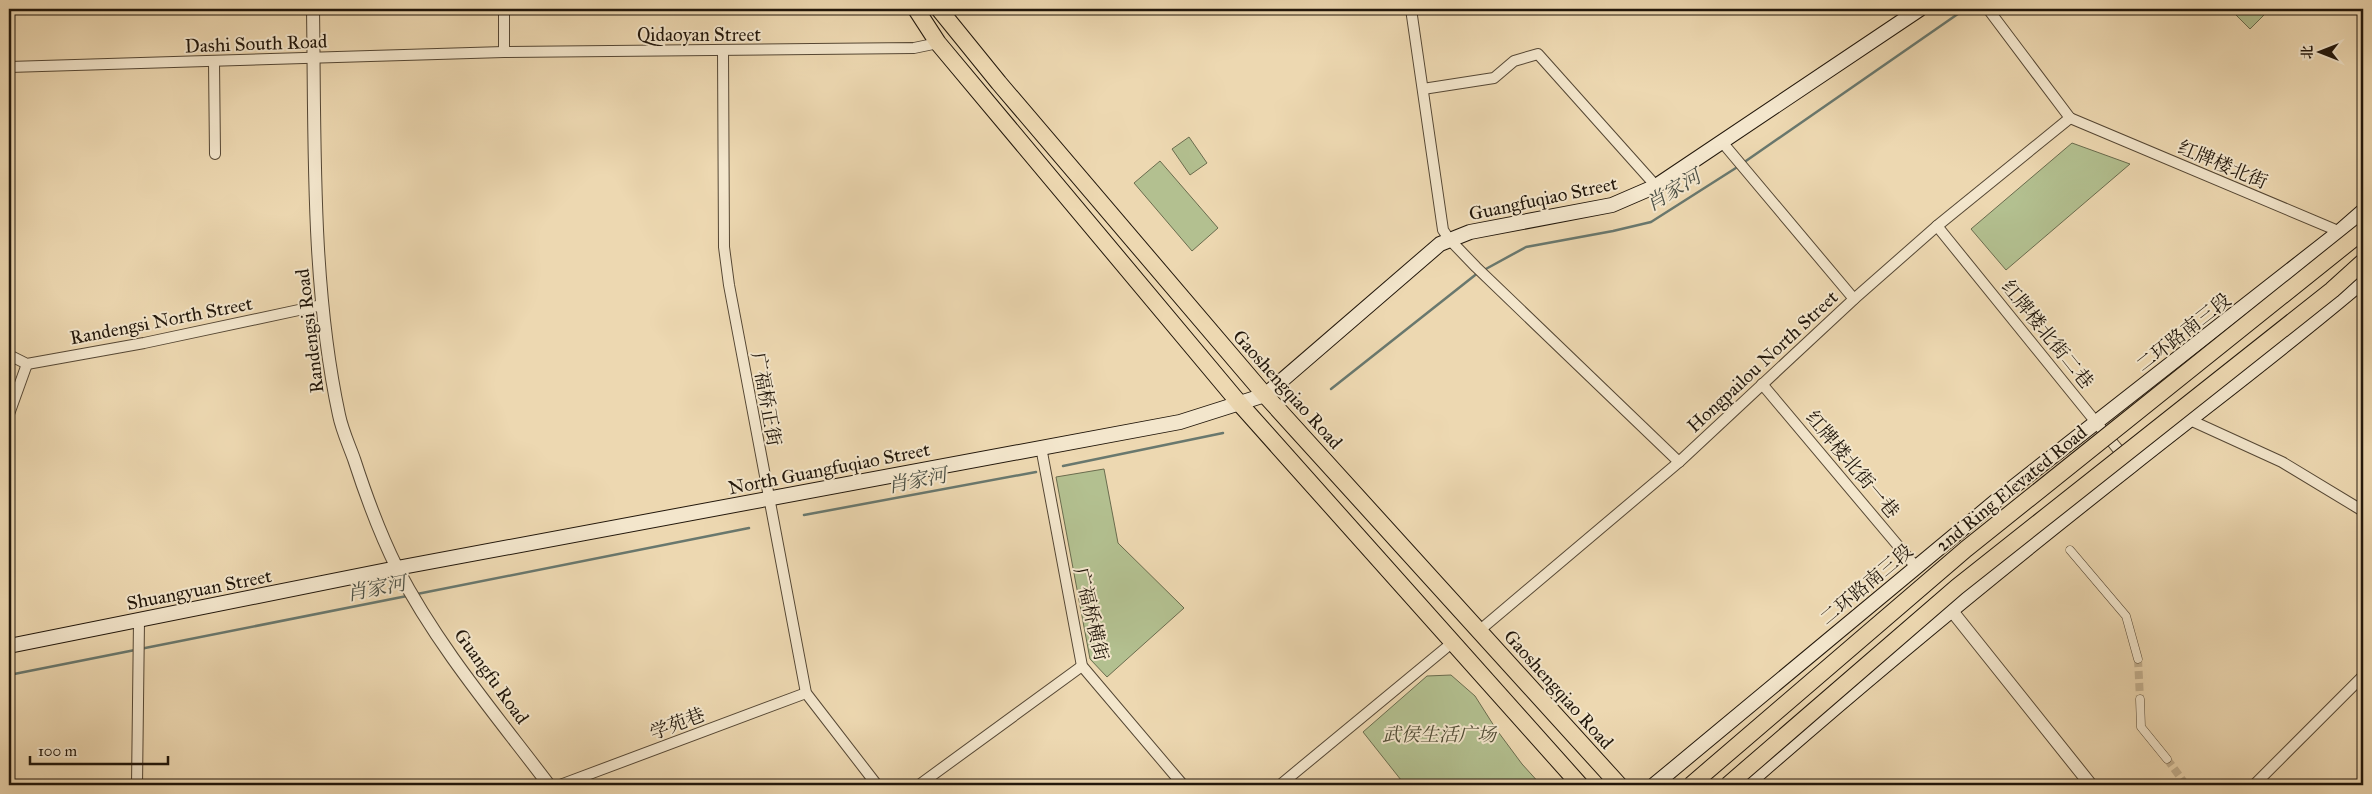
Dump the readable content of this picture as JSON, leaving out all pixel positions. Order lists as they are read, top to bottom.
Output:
{
  "streets": {
    "main road": [
      "Guangfuqiao Street",
      "二环路南三段",
      "Gaoshengqiao Road",
      "North Guangfuqiao Street",
      "2nd Ring Elevated Road",
      "Shuangyuan Street"
    ],
    "street": [
      "Qidaoyan Street",
      "Dashi South Road",
      "红牌楼北街",
      "Randengsi North Street",
      "Randengsi Road",
      "红牌楼北街二巷",
      "Hongpailou North Street",
      "广福桥正街",
      "红牌楼北街一巷",
      "广福桥横街",
      "Guangfu Road",
      "学苑巷"
    ]
  },
  "crossings": [
    ["Qidaoyan Street", "Dashi South Road"],
    ["Qidaoyan Street", "广福桥正街"],
    ["Dashi South Road", "Randengsi Road"],
    ["红牌楼北街", "二环路南三段"],
    ["红牌楼北街", "Hongpailou North Street"],
    ["Guangfuqiao Street", "Gaoshengqiao Road"],
    ["Guangfuqiao Street", "North Guangfuqiao Street"],
    ["Randengsi North Street", "Randengsi Road"],
    ["Randengsi Road", "North Guangfuqiao Street"],
    ["Randengsi Road", "Shuangyuan Street"],
    ["Randengsi Road", "Guangfu Road"],
    ["二环路南三段", "红牌楼北街二巷"],
    ["二环路南三段", "红牌楼北街一巷"],
    ["红牌楼北街二巷", "Hongpailou North Street"],
    ["Hongpailou North Street", "Gaoshengqiao Road"],
    ["Hongpailou North Street", "红牌楼北街一巷"],
    ["Gaoshengqiao Road", "North Guangfuqiao Street"],
    ["广福桥正街", "North Guangfuqiao Street"],
    ["广福桥正街", "学苑巷"],
    ["North Guangfuqiao Street", "Shuangyuan Street"],
    ["North Guangfuqiao Street", "广福桥横街"]
  ],
  "water": ["肖家河"],
  "parks": ["武侯生活广场"],
  "scale_bar": "100 m",
  "north": "left"
}
